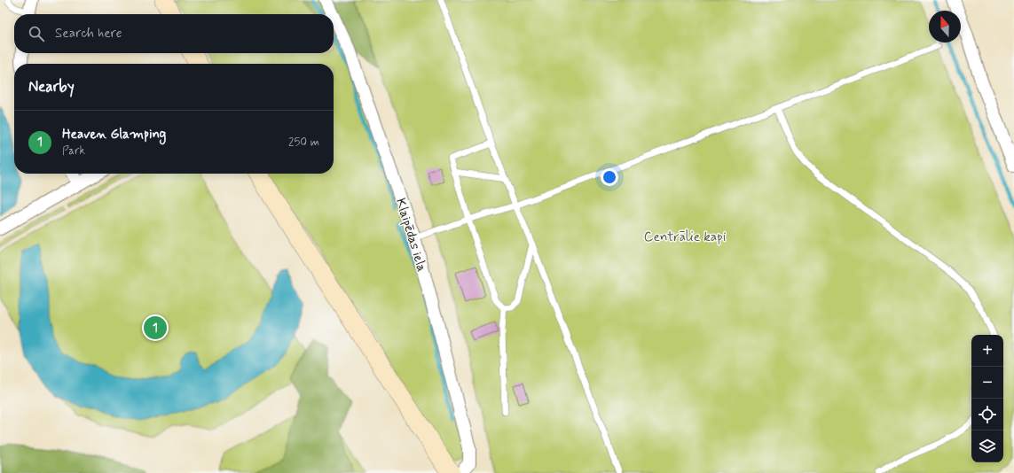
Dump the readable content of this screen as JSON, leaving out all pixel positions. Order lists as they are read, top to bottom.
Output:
{
  "streets": {
    "street": ["Klaipēdas iela"]
  },
  "parks": ["Centrālie kapi"],
  "north": "top",
  "page": {
    "search": "Search here",
    "heading": "Nearby",
    "list": [
      {
        "mark": "1",
        "name": "Heaven Glamping",
        "note": "Park",
        "value": "250 m"
      }
    ],
    "pins": "1",
    "map_buttons": ["+", "−"]
  }
}
